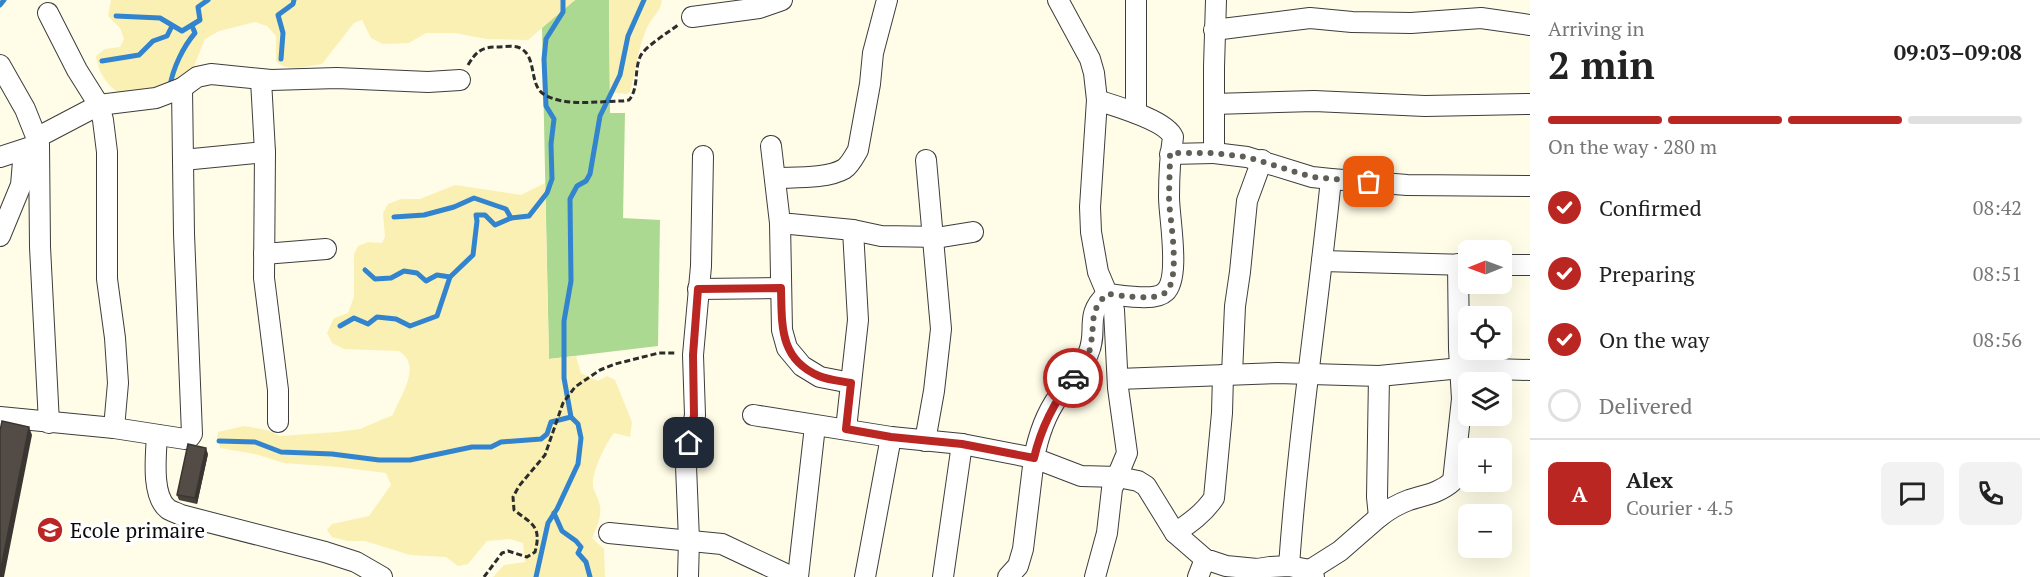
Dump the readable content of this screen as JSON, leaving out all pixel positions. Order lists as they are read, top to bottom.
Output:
{
  "places": {
    "school or university": ["Ecole primaire"]
  },
  "north": "left",
  "page": {
    "heading": ["2 min", "Arriving in", "09:03–09:08"],
    "panel": ["Alex", "Courier · 4.5"],
    "bar": "On the way · 280 m",
    "list": [
      ["Confirmed", "08:42"],
      ["Preparing", "08:51"],
      ["On the way", "08:56"],
      "Delivered"
    ],
    "map_buttons": ["+", "−"],
    "round": "A"
  }
}
